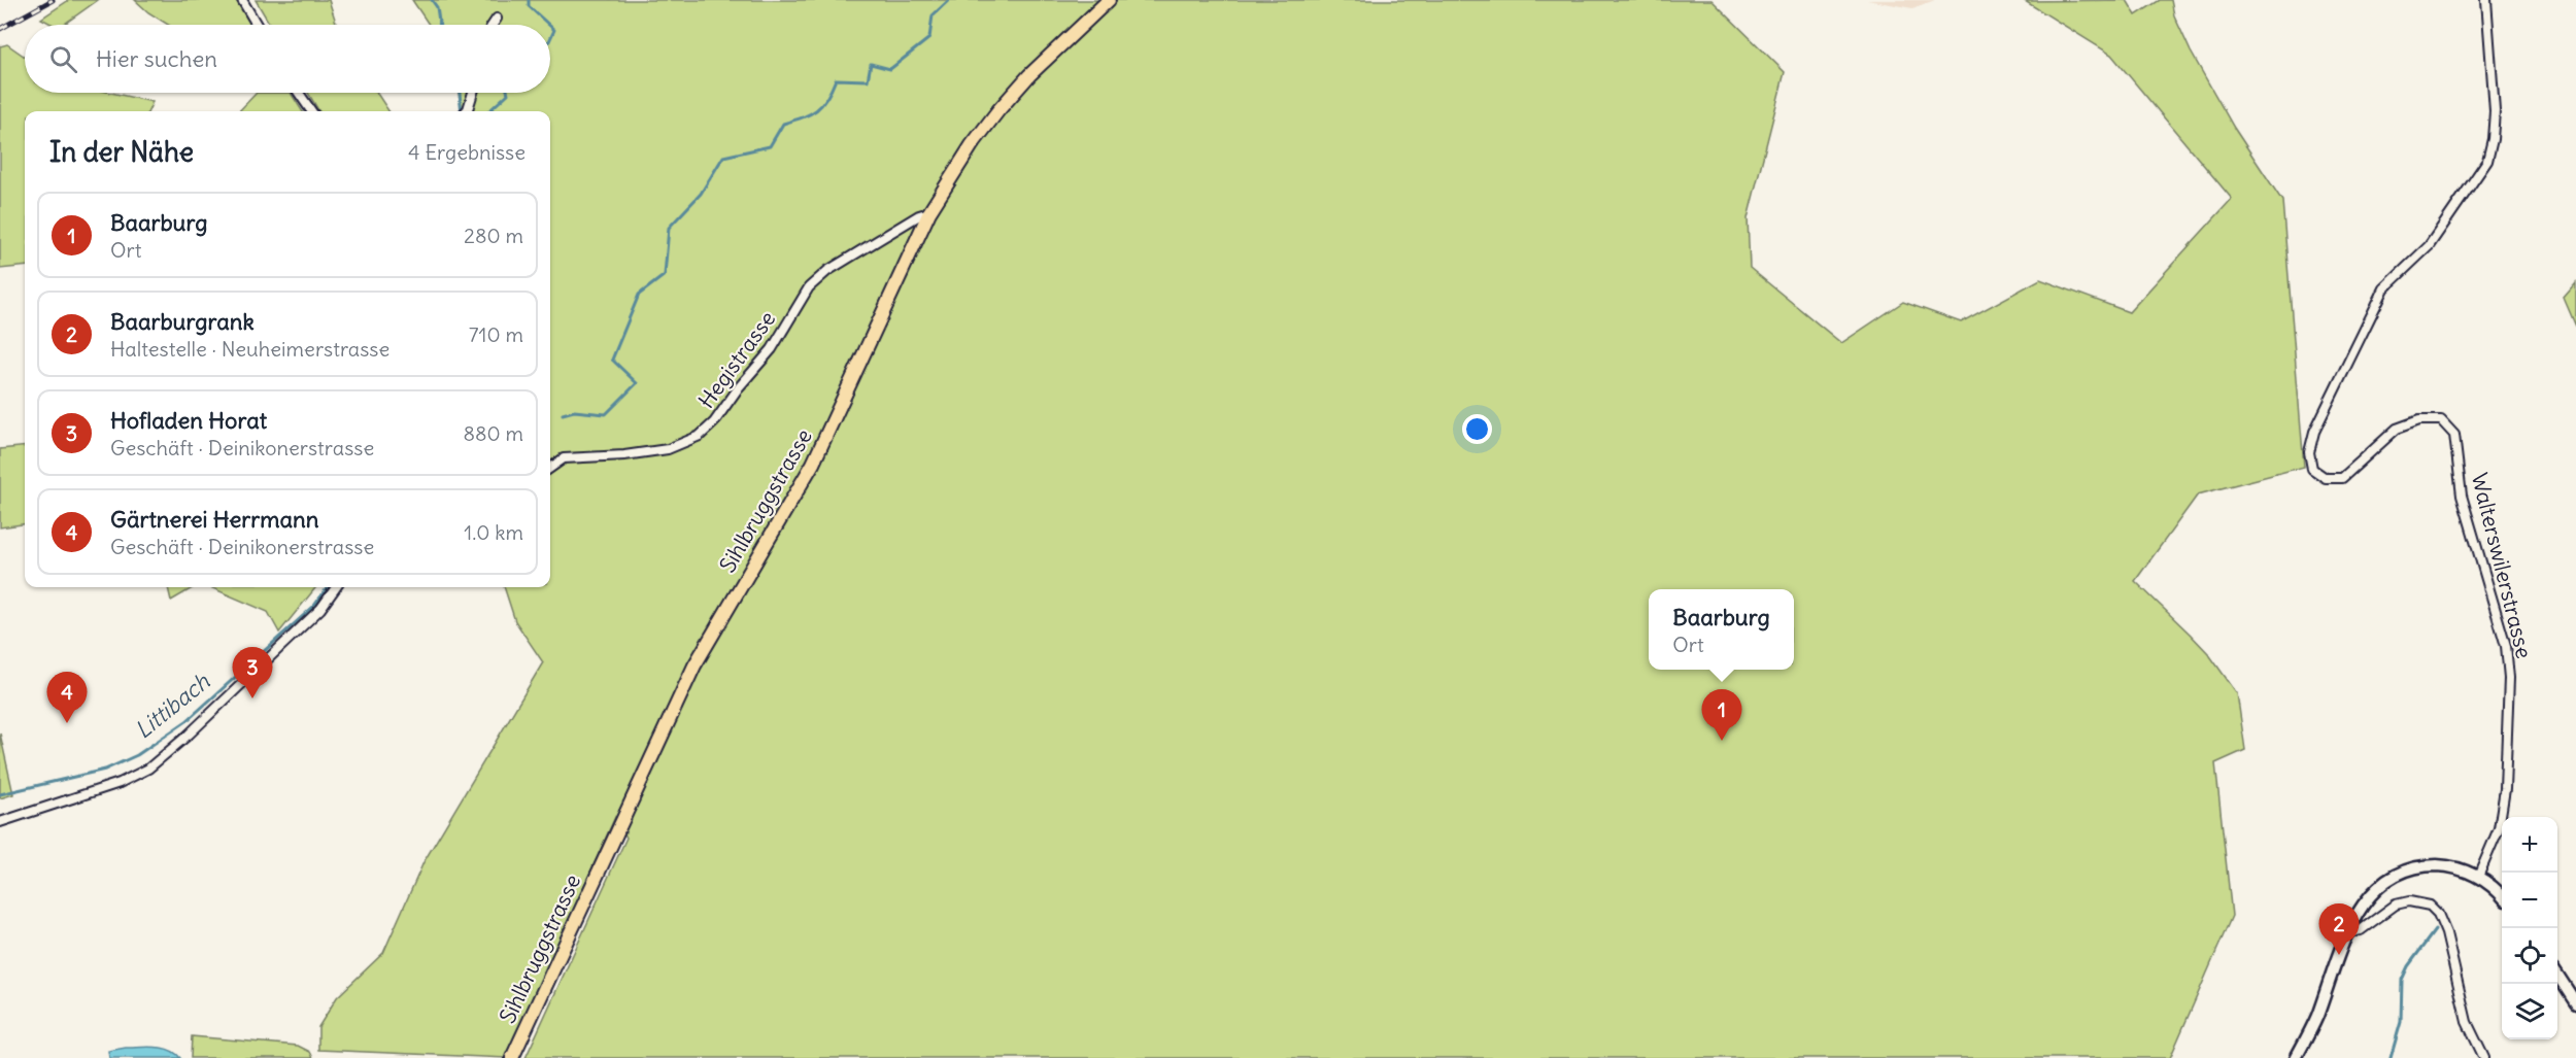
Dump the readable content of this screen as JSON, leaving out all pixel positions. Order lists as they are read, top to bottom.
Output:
{
  "streets": {
    "main road": ["Sihlbruggstrasse"],
    "street": ["Hegistrasse", "Walterswilerstrasse"]
  },
  "crossings": [
    ["Hegistrasse", "Sihlbruggstrasse"]
  ],
  "water": ["Littibach"],
  "page": {
    "search": "Hier suchen",
    "heading": ["In der Nähe", "4 Ergebnisse"],
    "list": [
      {
        "mark": "1",
        "name": "Baarburg",
        "note": "Ort",
        "value": "280 m"
      },
      {
        "mark": "2",
        "name": "Baarburgrank",
        "note": "Haltestelle · Neuheimerstrasse",
        "value": "710 m"
      },
      {
        "mark": "3",
        "name": "Hofladen Horat",
        "note": "Geschäft · Deinikonerstrasse",
        "value": "880 m"
      },
      {
        "mark": "4",
        "name": "Gärtnerei Herrmann",
        "note": "Geschäft · Deinikonerstrasse",
        "value": "1.0 km"
      }
    ],
    "popup": ["Baarburg", "Ort"],
    "pins": [
      "3",
      "4",
      "1",
      "2"
    ],
    "map_buttons": ["+", "−"]
  }
}
